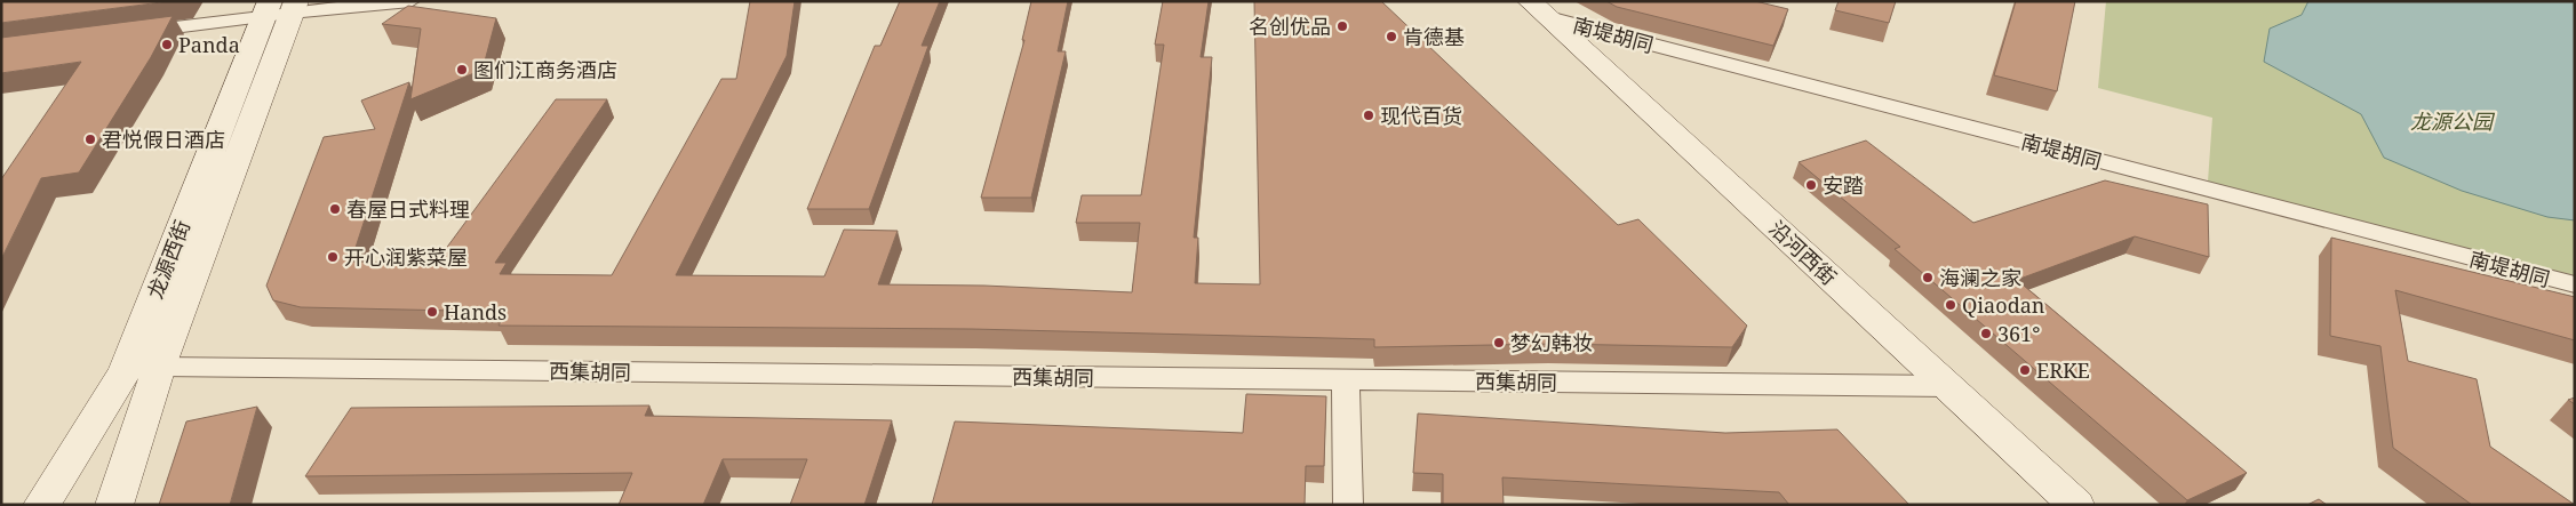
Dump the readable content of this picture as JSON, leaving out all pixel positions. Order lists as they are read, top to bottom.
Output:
{
  "streets": {
    "main road": ["沿河西街", "龙源西街"],
    "street": ["南堤胡同", "西集胡同"]
  },
  "crossings": [
    ["南堤胡同", "沿河西街"],
    ["沿河西街", "西集胡同"],
    ["龙源西街", "西集胡同"]
  ],
  "parks": ["龙源公园"],
  "places": [
    "名创优品",
    "肯德基",
    "Panda",
    "图们江商务酒店",
    "现代百货",
    "君悦假日酒店",
    "安踏",
    "春屋日式料理",
    "开心润紫菜屋",
    "海澜之家",
    "Qiaodan",
    "Hands",
    "361°",
    "梦幻韩妆",
    "ERKE"
  ]
}
